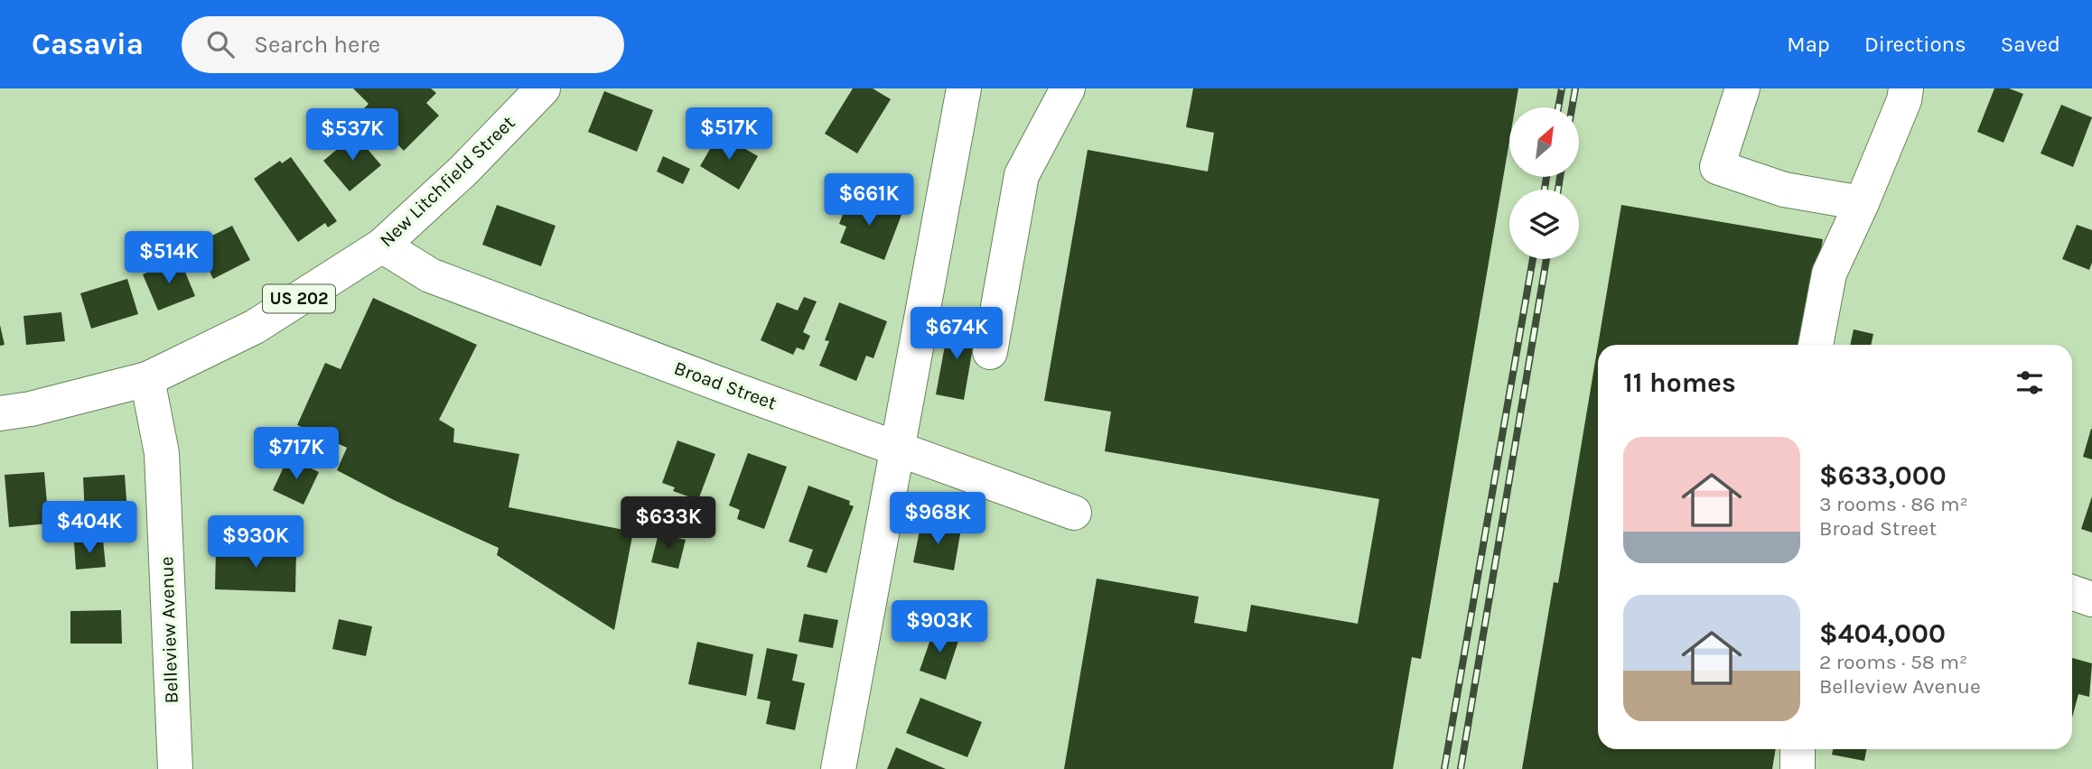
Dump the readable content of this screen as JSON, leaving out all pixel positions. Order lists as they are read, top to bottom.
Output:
{
  "streets": {
    "main road": [
      "New Litchfield Street",
      "US 202",
      "Broad Street",
      "Belleview Avenue"
    ]
  },
  "crossings": [
    ["New Litchfield Street", "Broad Street"],
    ["New Litchfield Street", "Belleview Avenue"]
  ],
  "north": "top right",
  "page": {
    "header": "Casavia",
    "search": "Search here",
    "nav": ["Map", "Directions", "Saved"],
    "price": [
      "$517K",
      "$537K",
      "$661K",
      "$514K",
      "$674K",
      "$717K",
      "$968K",
      "$633K",
      "$404K",
      "$930K",
      "$903K"
    ],
    "heading": "11 homes",
    "list": [
      {
        "name": "$633,000",
        "note": "3 rooms · 86 m² · Broad Street"
      },
      {
        "name": "$404,000",
        "note": "2 rooms · 58 m² · Belleview Avenue"
      }
    ]
  }
}
